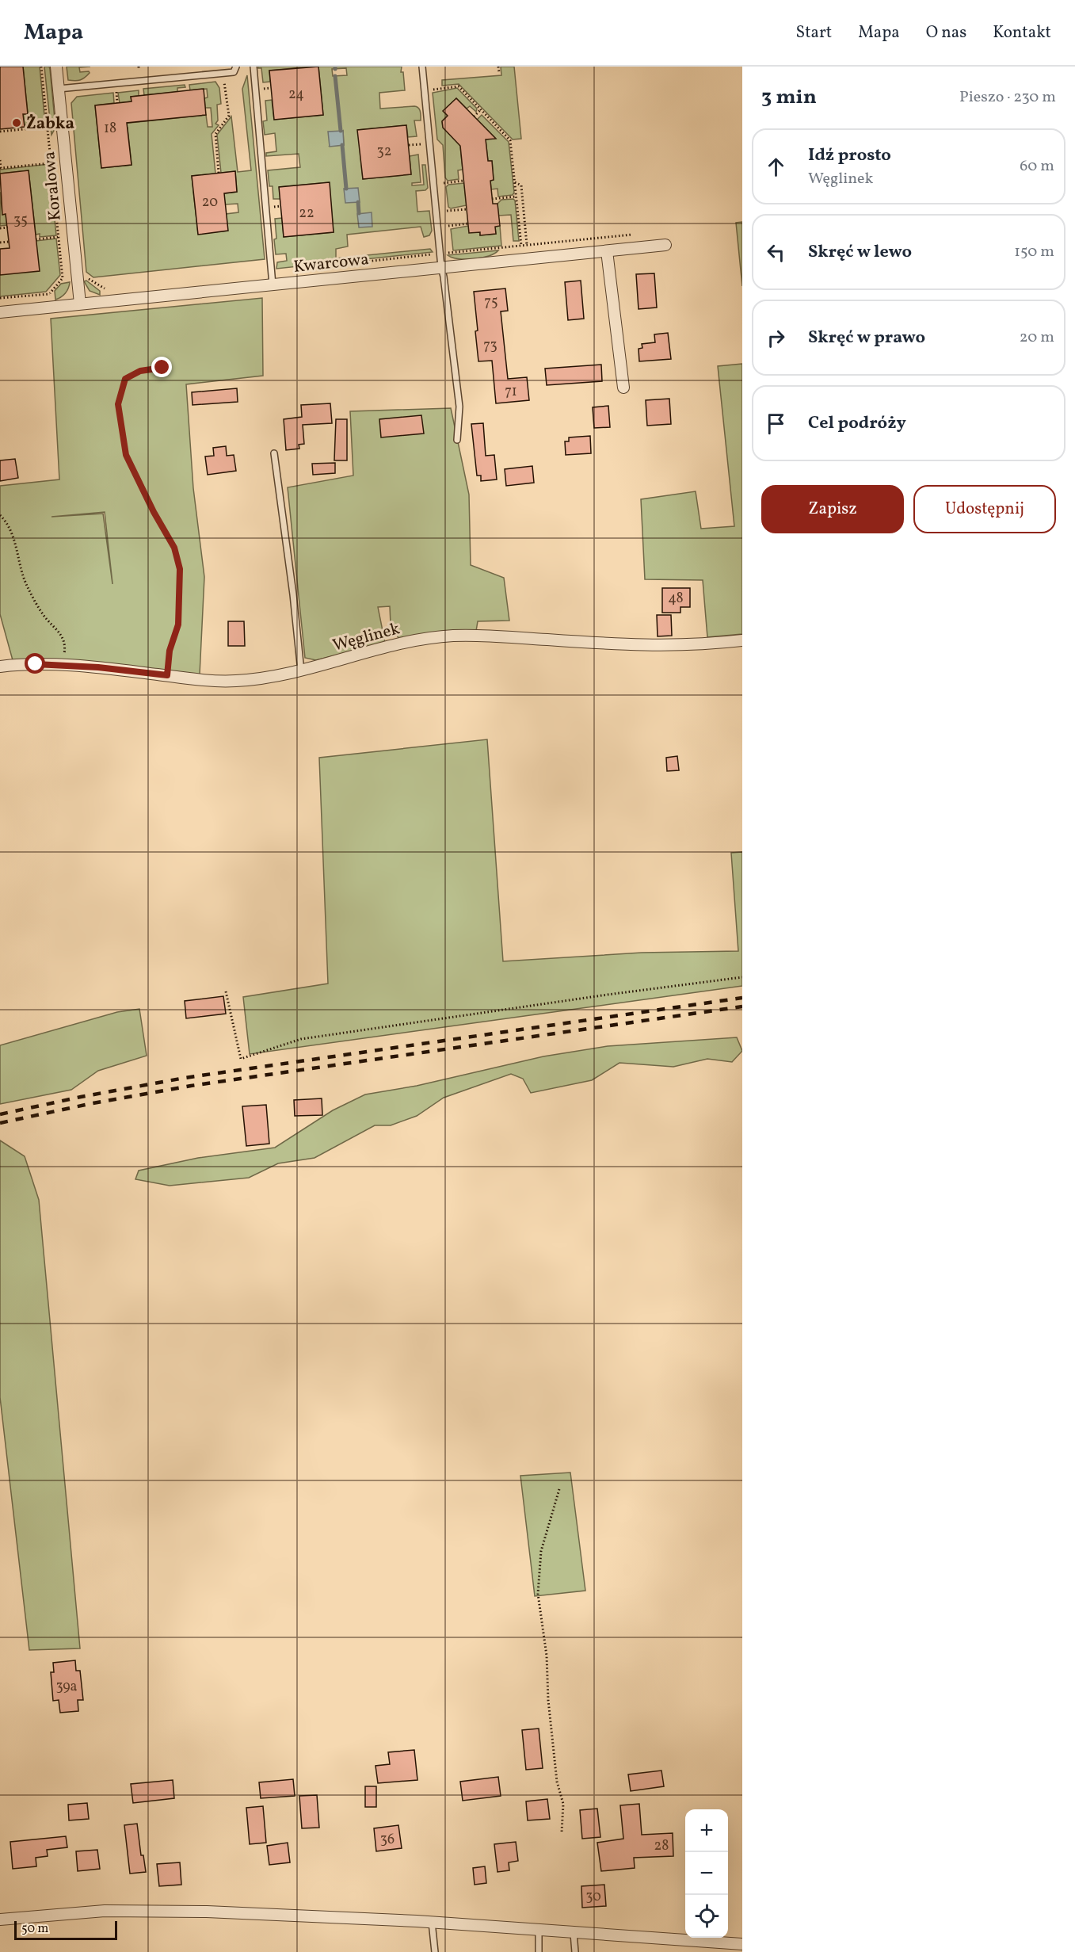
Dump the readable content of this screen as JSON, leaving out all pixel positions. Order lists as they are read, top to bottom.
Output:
{
  "streets": {
    "street": ["Koralowa", "Kwarcowa", "Węglinek"]
  },
  "crossings": [
    ["Koralowa", "Kwarcowa"]
  ],
  "places": ["Żabka"],
  "house_numbers": [
    "24",
    "18",
    "32",
    "20",
    "22",
    "35",
    "75",
    "73",
    "71",
    "48",
    "39a",
    "36",
    "28",
    "30"
  ],
  "scale_bar": "50 m",
  "page": {
    "header": "Mapa",
    "nav": [
      "Start",
      "Mapa",
      "O nas",
      "Kontakt"
    ],
    "heading": ["3 min", "Pieszo · 230 m"],
    "list": [
      ["Idź prosto", "Węglinek", "60 m"],
      ["Skręć w lewo", "150 m"],
      ["Skręć w prawo", "20 m"],
      "Cel podróży"
    ],
    "buttons": ["Zapisz", "Udostępnij"],
    "map_buttons": ["+", "−"],
    "scale": "50 m"
  }
}
